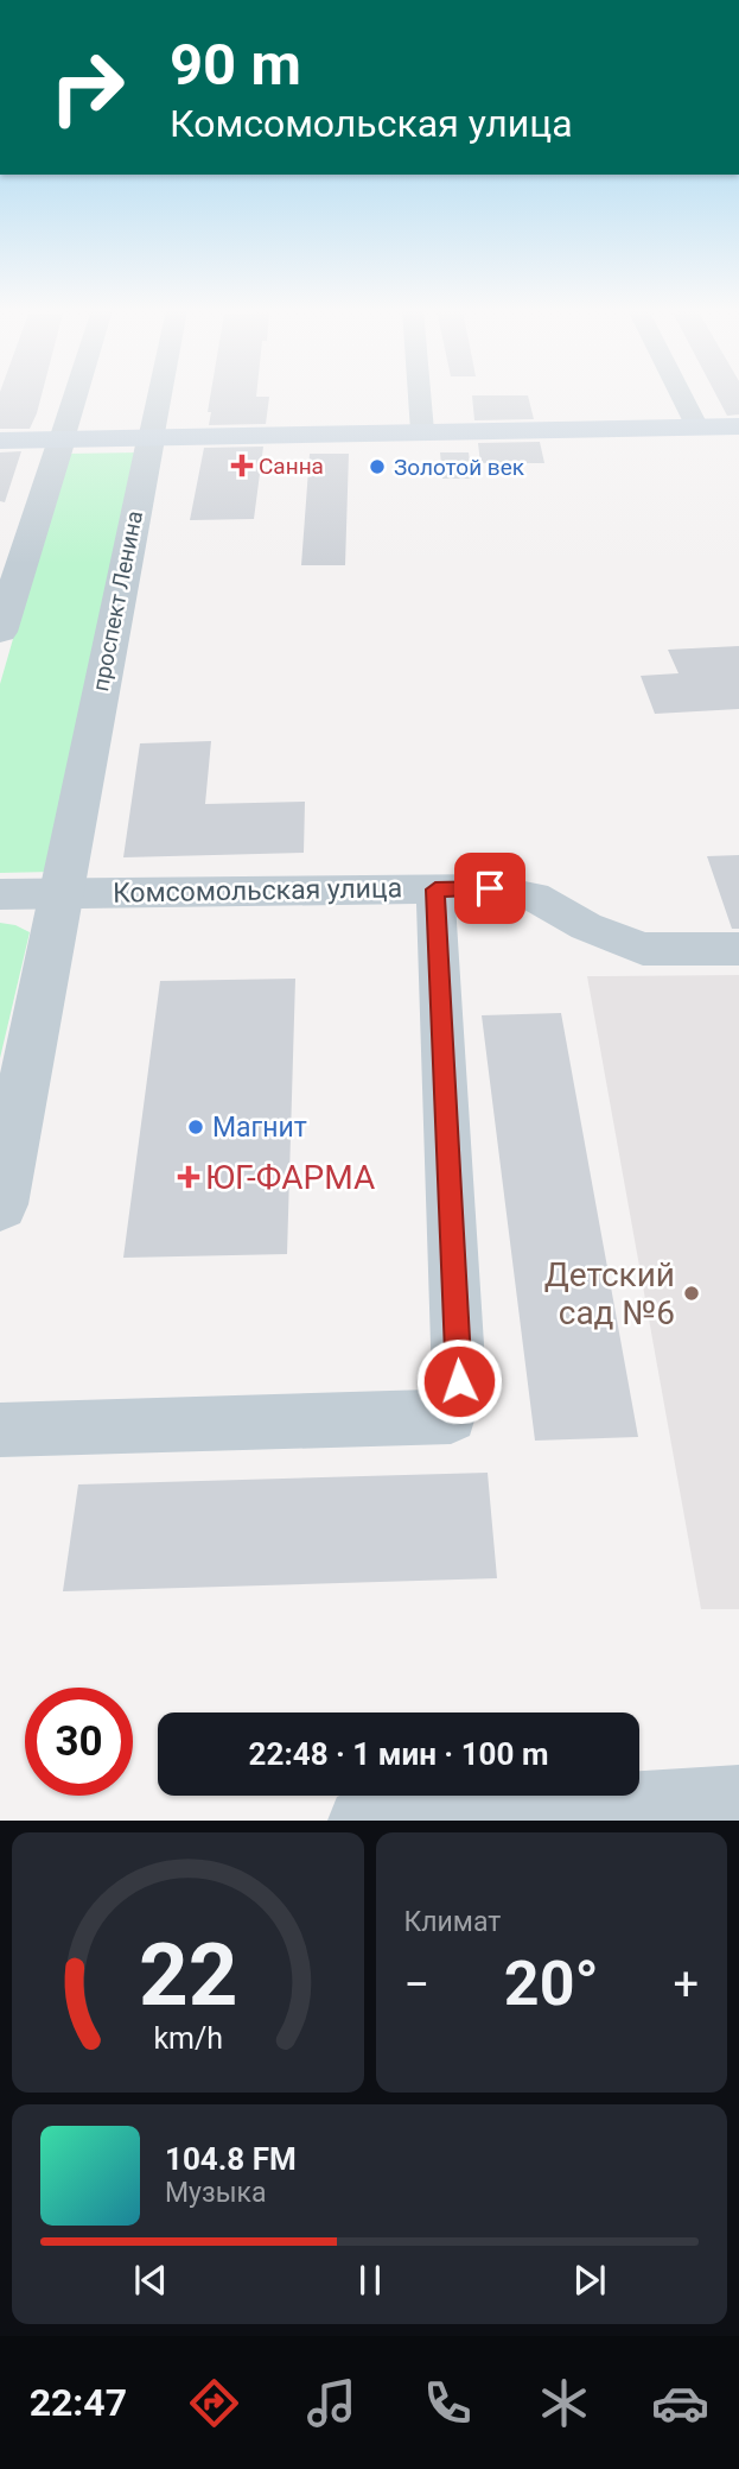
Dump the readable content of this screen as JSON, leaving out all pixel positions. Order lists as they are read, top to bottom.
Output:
{
  "streets": {
    "street": ["проспект Ленина", "Комсомольская улица"]
  },
  "crossings": [
    ["проспект Ленина", "Комсомольская улица"]
  ],
  "places": {
    "health": ["Санна", "ЮГ-ФАРМА"],
    "other": ["Золотой век", "Магнит", "Детский сад №6"]
  },
  "page": {
    "turn": ["90 m", "Комсомольская улица"],
    "limit": "30",
    "trip": "22:48 · 1 мин · 100 m",
    "tile": "Климат",
    "heat": ["−", "20°", "+"],
    "song": ["104.8 FM", "Музыка"],
    "tabs": "22:47",
    "gauge": ["22", "km/h"]
  }
}
